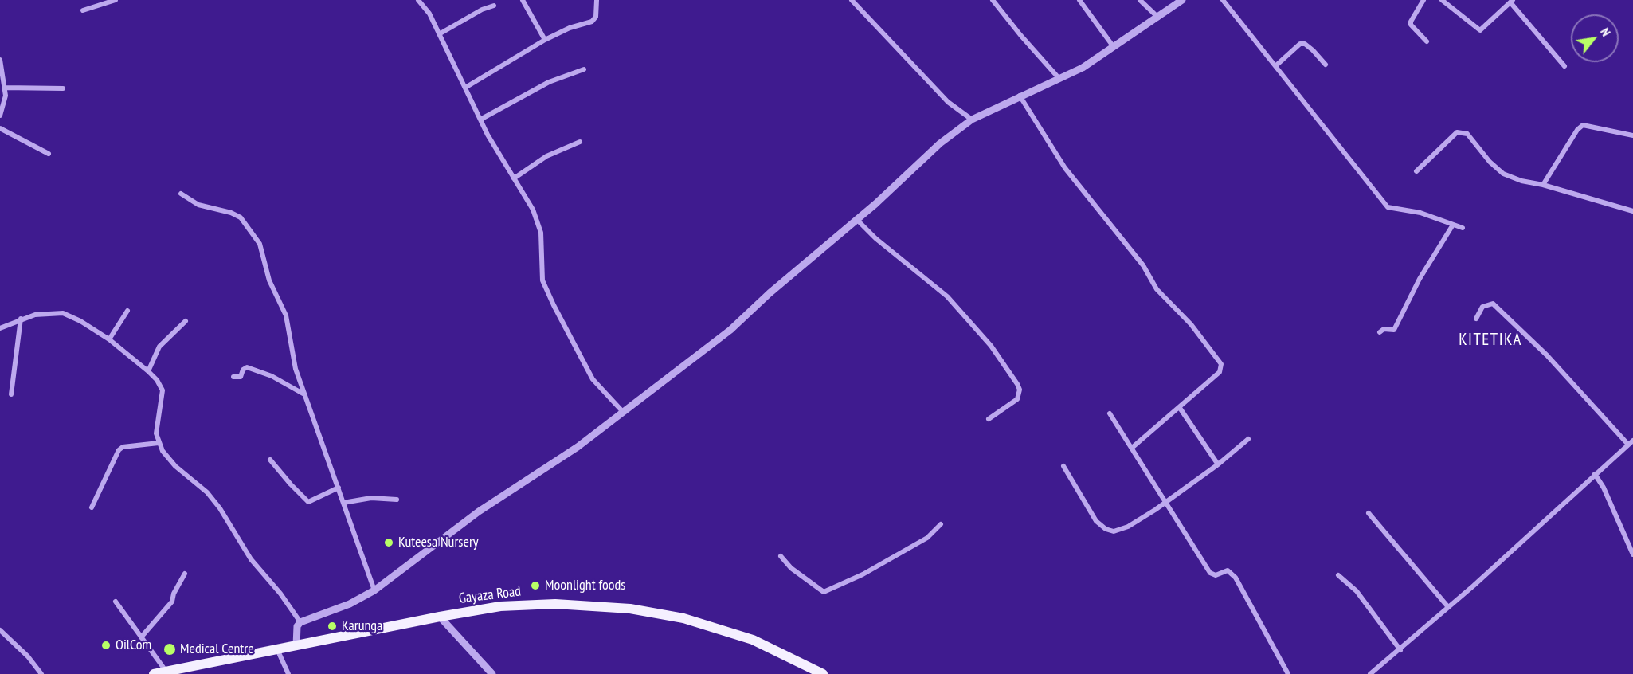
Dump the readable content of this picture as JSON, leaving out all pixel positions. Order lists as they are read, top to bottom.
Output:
{
  "streets": {
    "main road": ["Gayaza Road"]
  },
  "districts": ["KITETIKA"],
  "places": [
    "Kuteesa Nursery",
    "Moonlight foods",
    "Karunga",
    "OilCom",
    "Medical Centre"
  ],
  "north": "top right"
}
